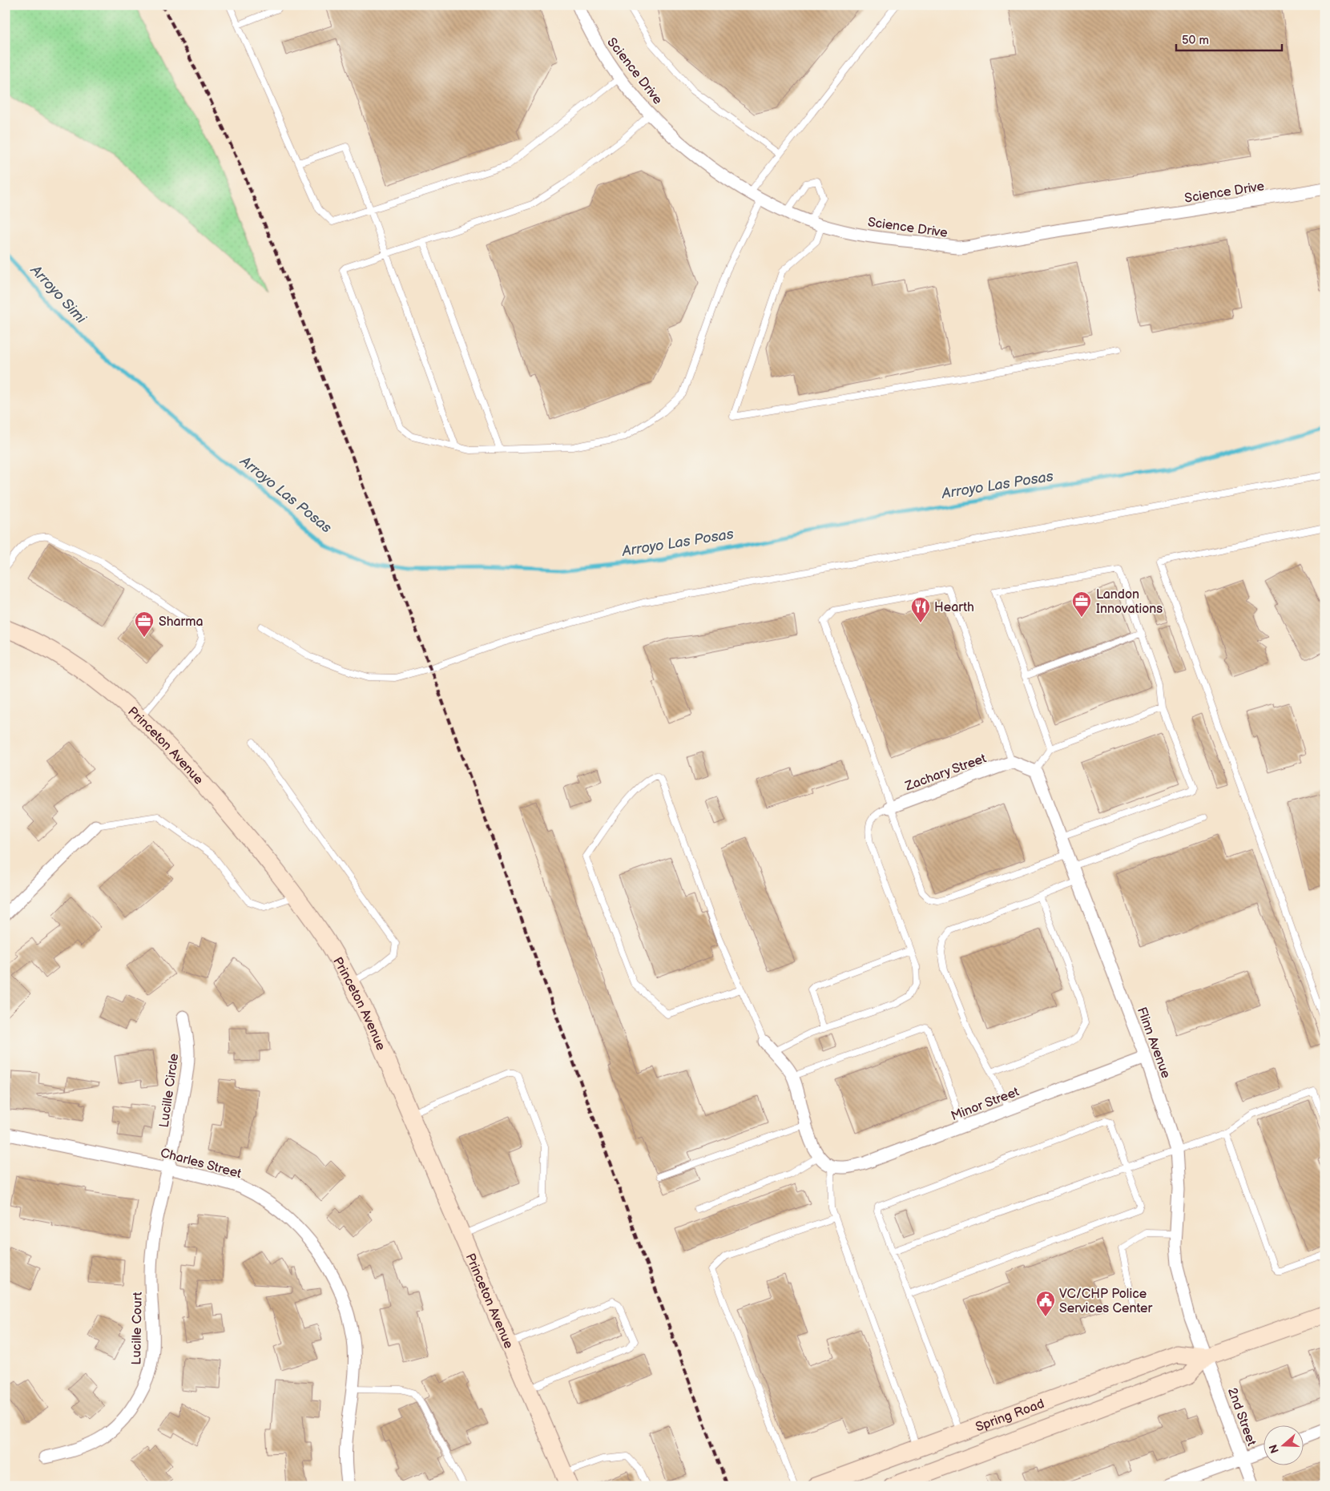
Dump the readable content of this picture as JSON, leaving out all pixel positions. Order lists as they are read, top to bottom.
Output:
{
  "streets": {
    "street": [
      "Science Drive",
      "Princeton Avenue",
      "Zachary Street",
      "Flinn Avenue",
      "Lucille Circle",
      "Minor Street",
      "Charles Street",
      "Lucille Court",
      "Spring Road",
      "2nd Street"
    ]
  },
  "crossings": [
    ["Flinn Avenue", "Minor Street"],
    ["Flinn Avenue", "Spring Road"],
    ["Flinn Avenue", "2nd Street"],
    ["Lucille Circle", "Charles Street"],
    ["Lucille Circle", "Lucille Court"],
    ["Charles Street", "Lucille Court"],
    ["Spring Road", "2nd Street"]
  ],
  "water": ["Arroyo Simi", "Arroyo Las Posas"],
  "places": {
    "office": ["Landon Innovations", "Sharma"],
    "restaurant": ["Hearth"],
    "public building": ["VC/CHP Police Services Center"]
  },
  "scale_bar": "50 m",
  "north": "left"
}
